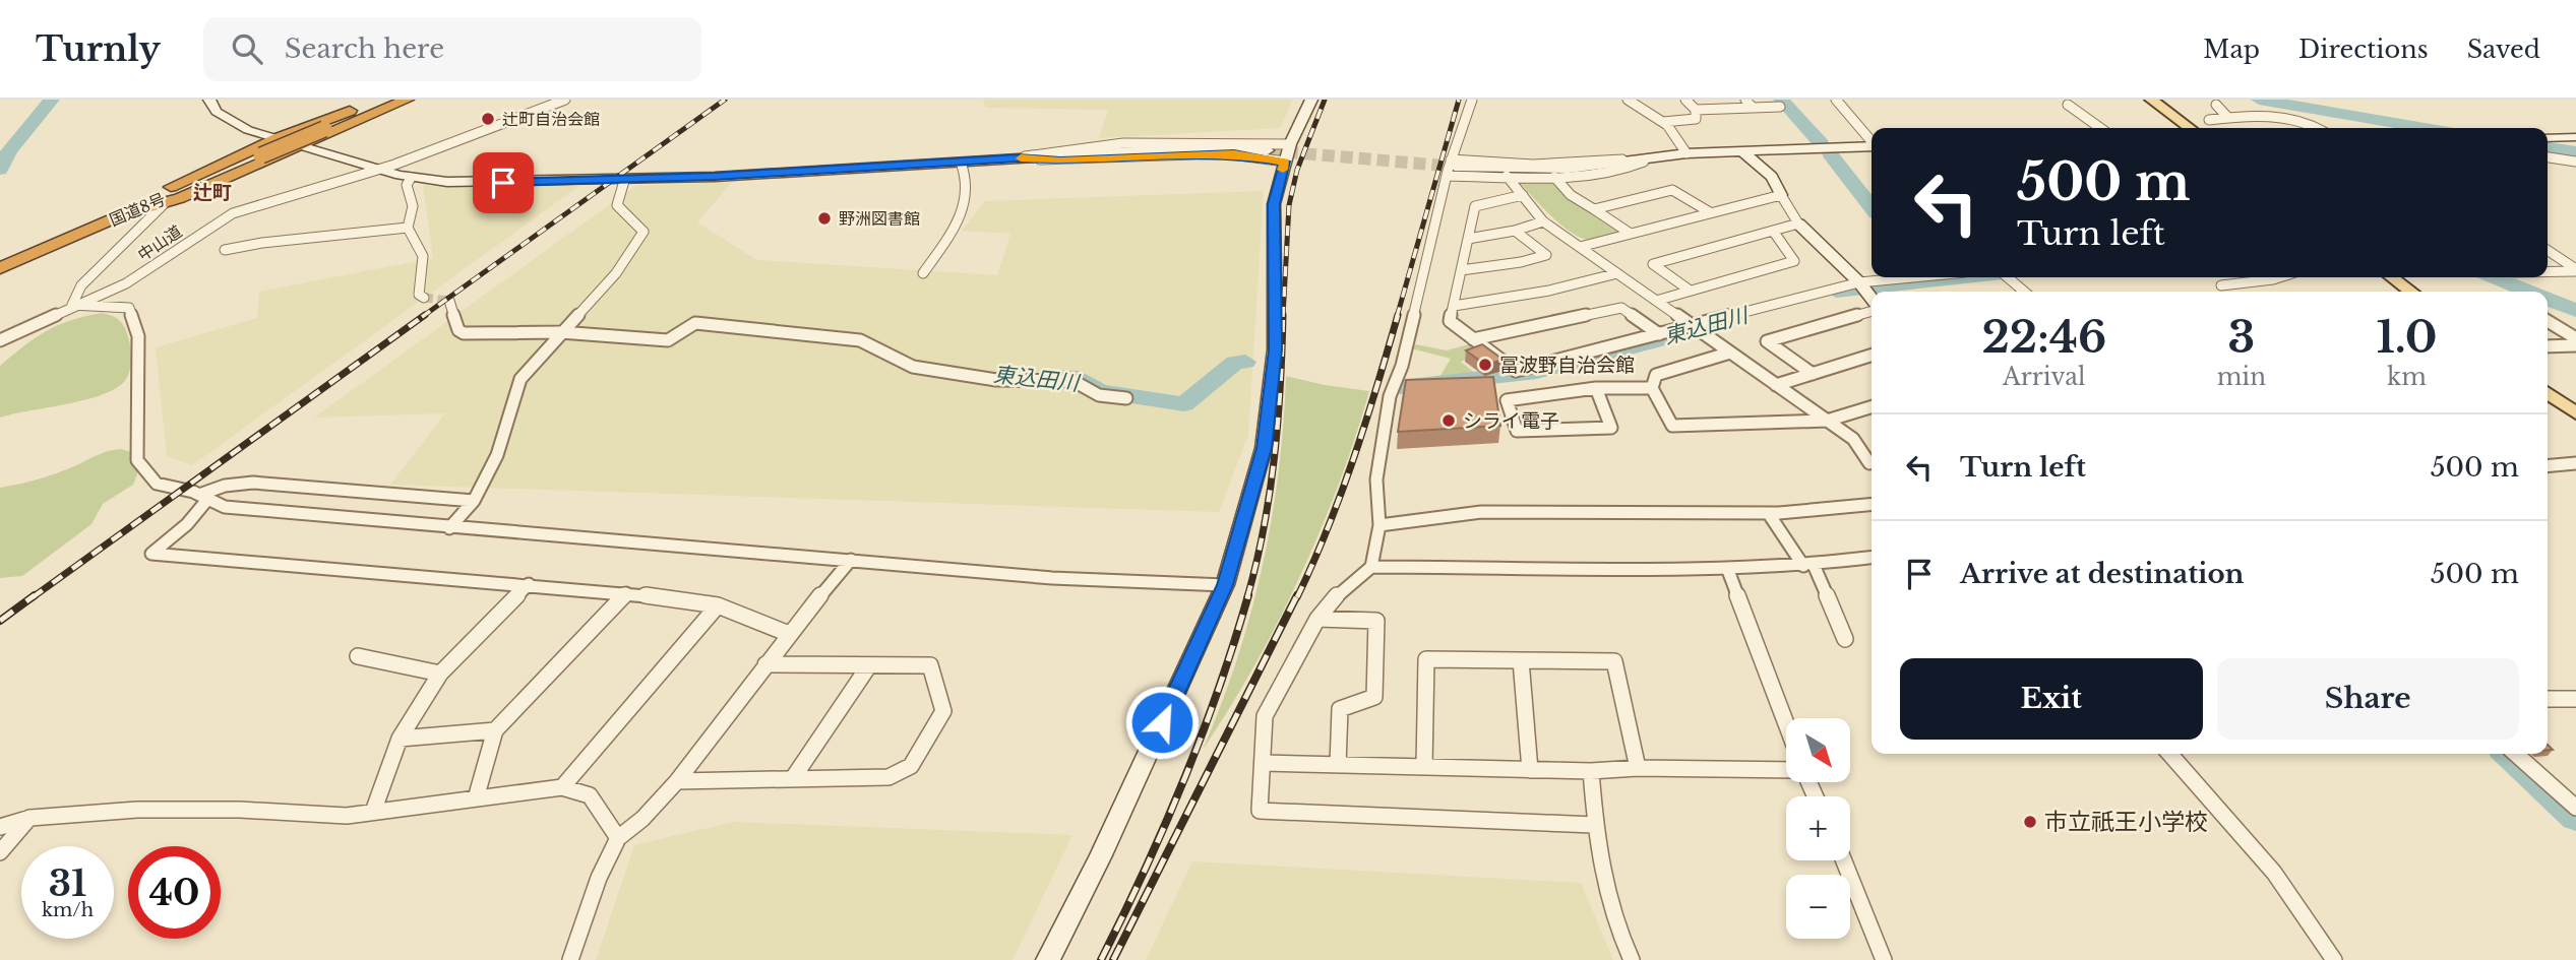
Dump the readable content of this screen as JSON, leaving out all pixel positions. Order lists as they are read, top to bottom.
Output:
{
  "streets": {
    "highway": ["国道8号"],
    "street": ["中山道"]
  },
  "districts": ["辻町"],
  "water": ["東込田川"],
  "places": [
    "辻町自治会館",
    "野洲図書館",
    "冨波野自治会館",
    "シライ電子",
    "市立祇王小学校"
  ],
  "north": "bottom right",
  "page": {
    "header": "Turnly",
    "search": "Search here",
    "nav": ["Map", "Directions", "Saved"],
    "turn": ["500 m", "Turn left"],
    "eta": [
      "22:46",
      "Arrival",
      "3",
      "min",
      "1.0",
      "km"
    ],
    "list": [
      {
        "name": "Turn left",
        "value": "500 m"
      },
      {
        "name": "Arrive at destination",
        "value": "500 m"
      }
    ],
    "buttons": ["Exit", "Share"],
    "map_buttons": ["+", "−"],
    "speed": "31 km/h",
    "limit": "40"
  }
}
